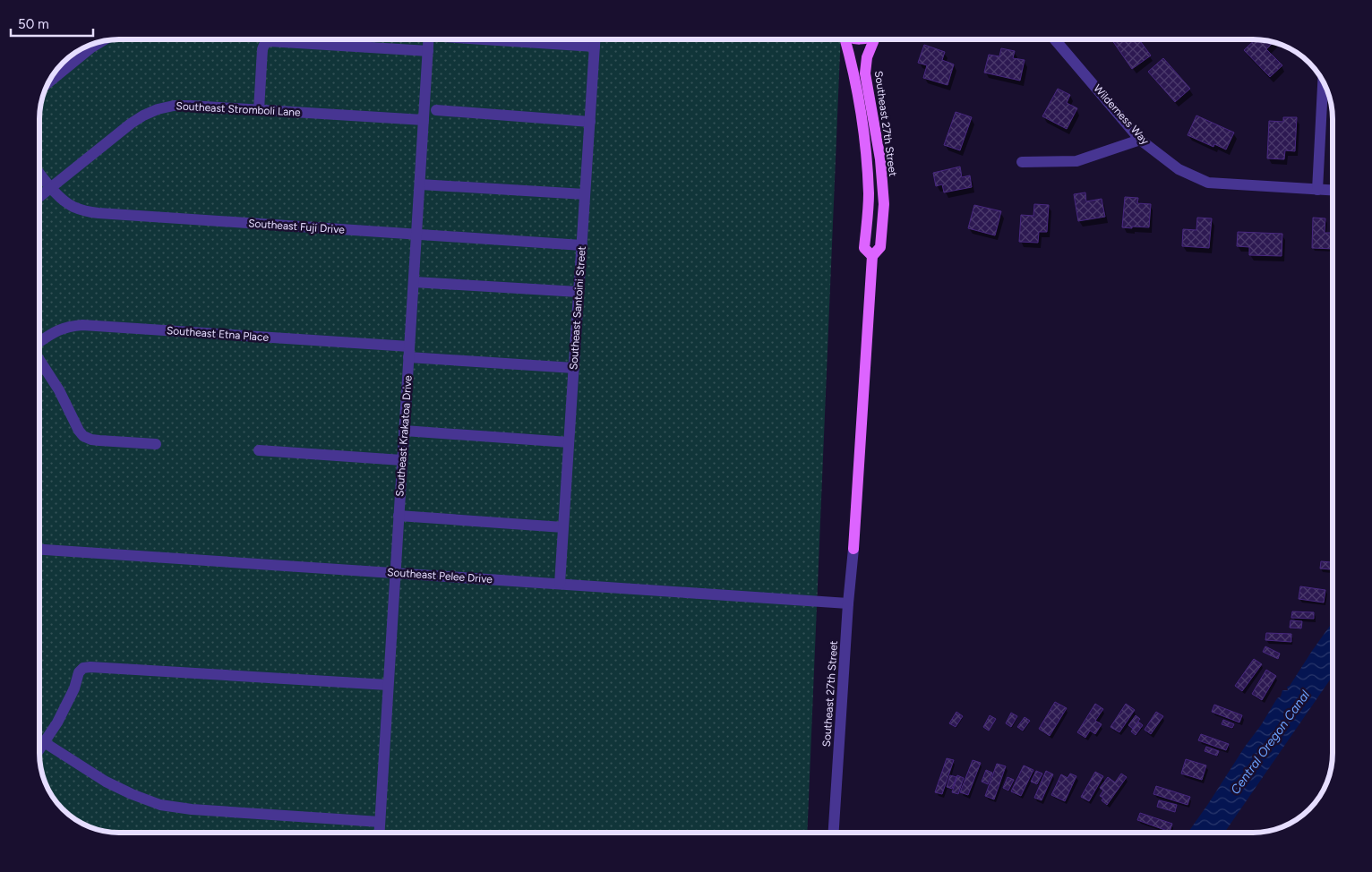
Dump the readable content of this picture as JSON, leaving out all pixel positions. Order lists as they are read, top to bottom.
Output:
{
  "streets": {
    "main road": ["Southeast 27th Street"],
    "street": [
      "Southeast Stromboli Lane",
      "Wilderness Way",
      "Southeast Fuji Drive",
      "Southeast Santoini Street",
      "Southeast Etna Place",
      "Southeast Krakatoa Drive",
      "Southeast Pelee Drive"
    ]
  },
  "crossings": [
    ["Southeast Stromboli Lane", "Southeast Fuji Drive"],
    ["Southeast Stromboli Lane", "Southeast Krakatoa Drive"],
    ["Southeast 27th Street", "Southeast Pelee Drive"],
    ["Southeast Fuji Drive", "Southeast Santoini Street"],
    ["Southeast Fuji Drive", "Southeast Krakatoa Drive"],
    ["Southeast Santoini Street", "Southeast Etna Place"],
    ["Southeast Santoini Street", "Southeast Pelee Drive"],
    ["Southeast Etna Place", "Southeast Krakatoa Drive"],
    ["Southeast Krakatoa Drive", "Southeast Pelee Drive"]
  ],
  "water": ["Central Oregon Canal"],
  "scale_bar": "50 m"
}
